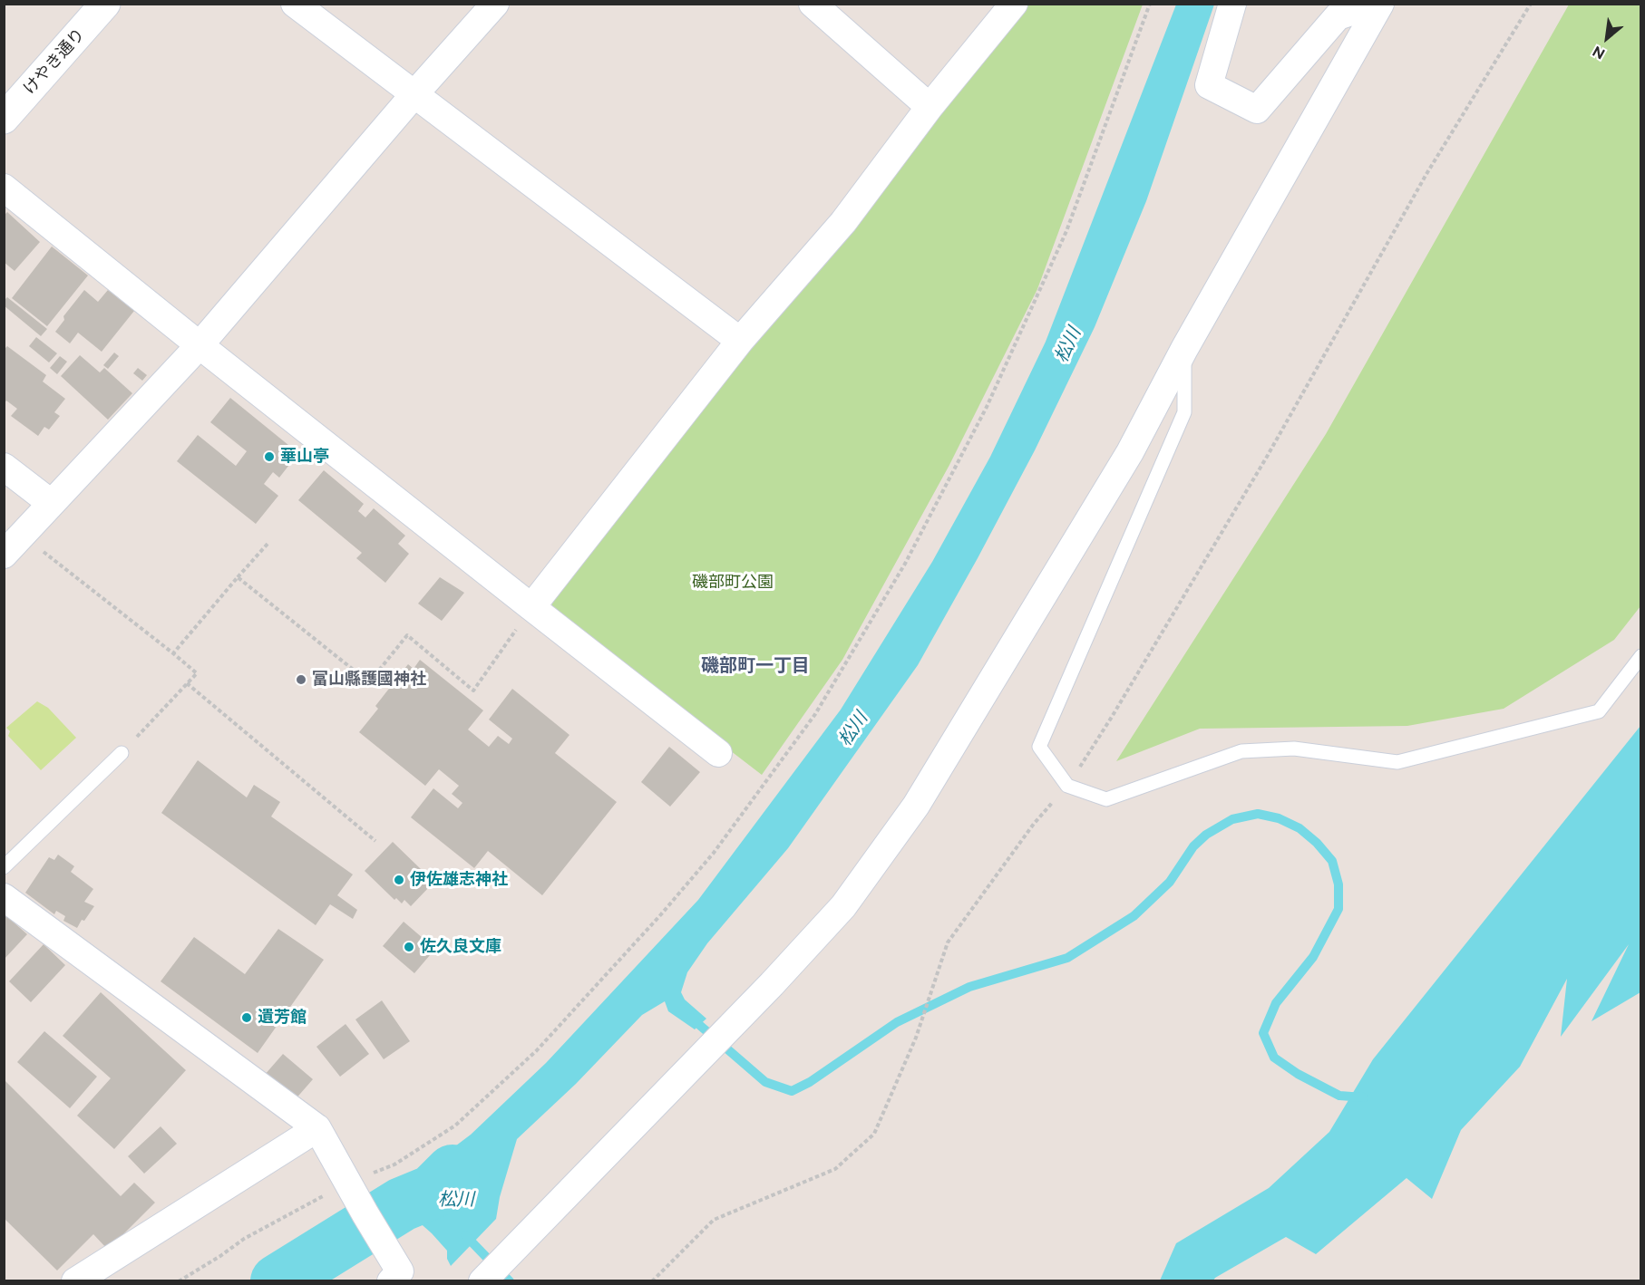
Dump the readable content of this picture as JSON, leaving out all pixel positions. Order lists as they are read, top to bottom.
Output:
{
  "streets": {
    "street": ["けやき通り"]
  },
  "districts": ["磯部町一丁目"],
  "water": ["松川"],
  "parks": ["磯部町公園"],
  "places": [
    "華山亭",
    "富山縣護國神社",
    "伊佐雄志神社",
    "佐久良文庫",
    "遺芳館"
  ],
  "north": "bottom left"
}
